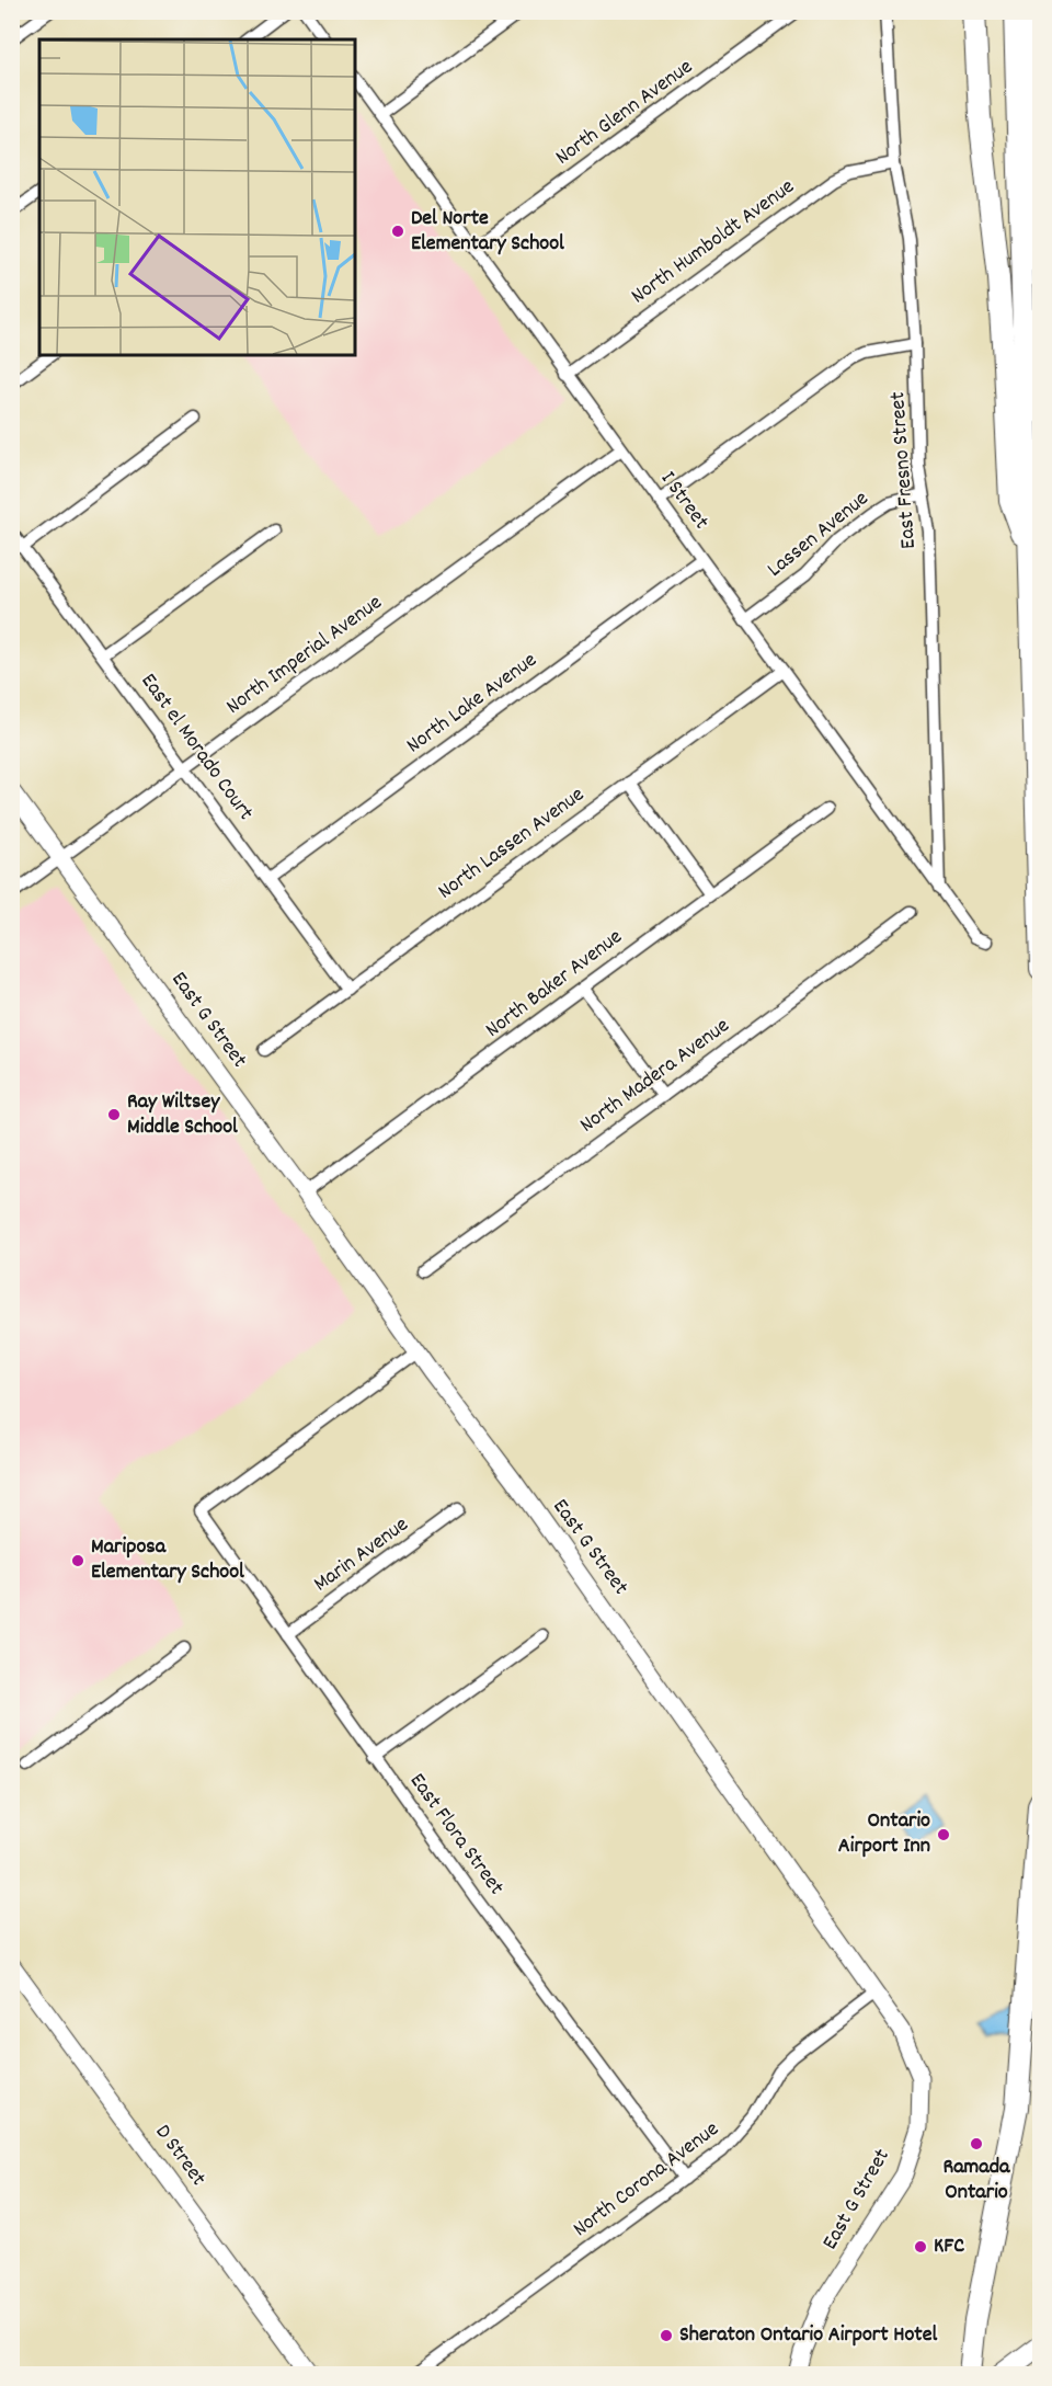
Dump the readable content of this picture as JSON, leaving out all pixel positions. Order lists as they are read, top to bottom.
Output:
{
  "streets": {
    "street": [
      "North Glenn Avenue",
      "North Humboldt Avenue",
      "East Fresno Street",
      "I Street",
      "Lassen Avenue",
      "North Imperial Avenue",
      "North Lake Avenue",
      "East el Morado Court",
      "North Lassen Avenue",
      "North Baker Avenue",
      "East G Street",
      "North Madera Avenue",
      "Marin Avenue",
      "East Flora Street",
      "D Street",
      "North Corona Avenue"
    ]
  },
  "crossings": [
    ["North Glenn Avenue", "I Street"],
    ["North Humboldt Avenue", "East Fresno Street"],
    ["North Humboldt Avenue", "I Street"],
    ["East Fresno Street", "I Street"],
    ["East Fresno Street", "Lassen Avenue"],
    ["I Street", "Lassen Avenue"],
    ["I Street", "North Imperial Avenue"],
    ["I Street", "North Lake Avenue"],
    ["I Street", "North Lassen Avenue"],
    ["North Imperial Avenue", "East el Morado Court"],
    ["North Imperial Avenue", "East G Street"],
    ["North Lake Avenue", "East el Morado Court"],
    ["East el Morado Court", "North Lassen Avenue"],
    ["North Baker Avenue", "East G Street"],
    ["East G Street", "East Flora Street"],
    ["East G Street", "North Corona Avenue"],
    ["Marin Avenue", "East Flora Street"],
    ["East Flora Street", "North Corona Avenue"]
  ],
  "places": [
    "Del Norte Elementary School",
    "Ray Wiltsey Middle School",
    "Mariposa Elementary School",
    "Ontario Airport Inn",
    "Ramada Ontario",
    "KFC",
    "Sheraton Ontario Airport Hotel"
  ]
}
